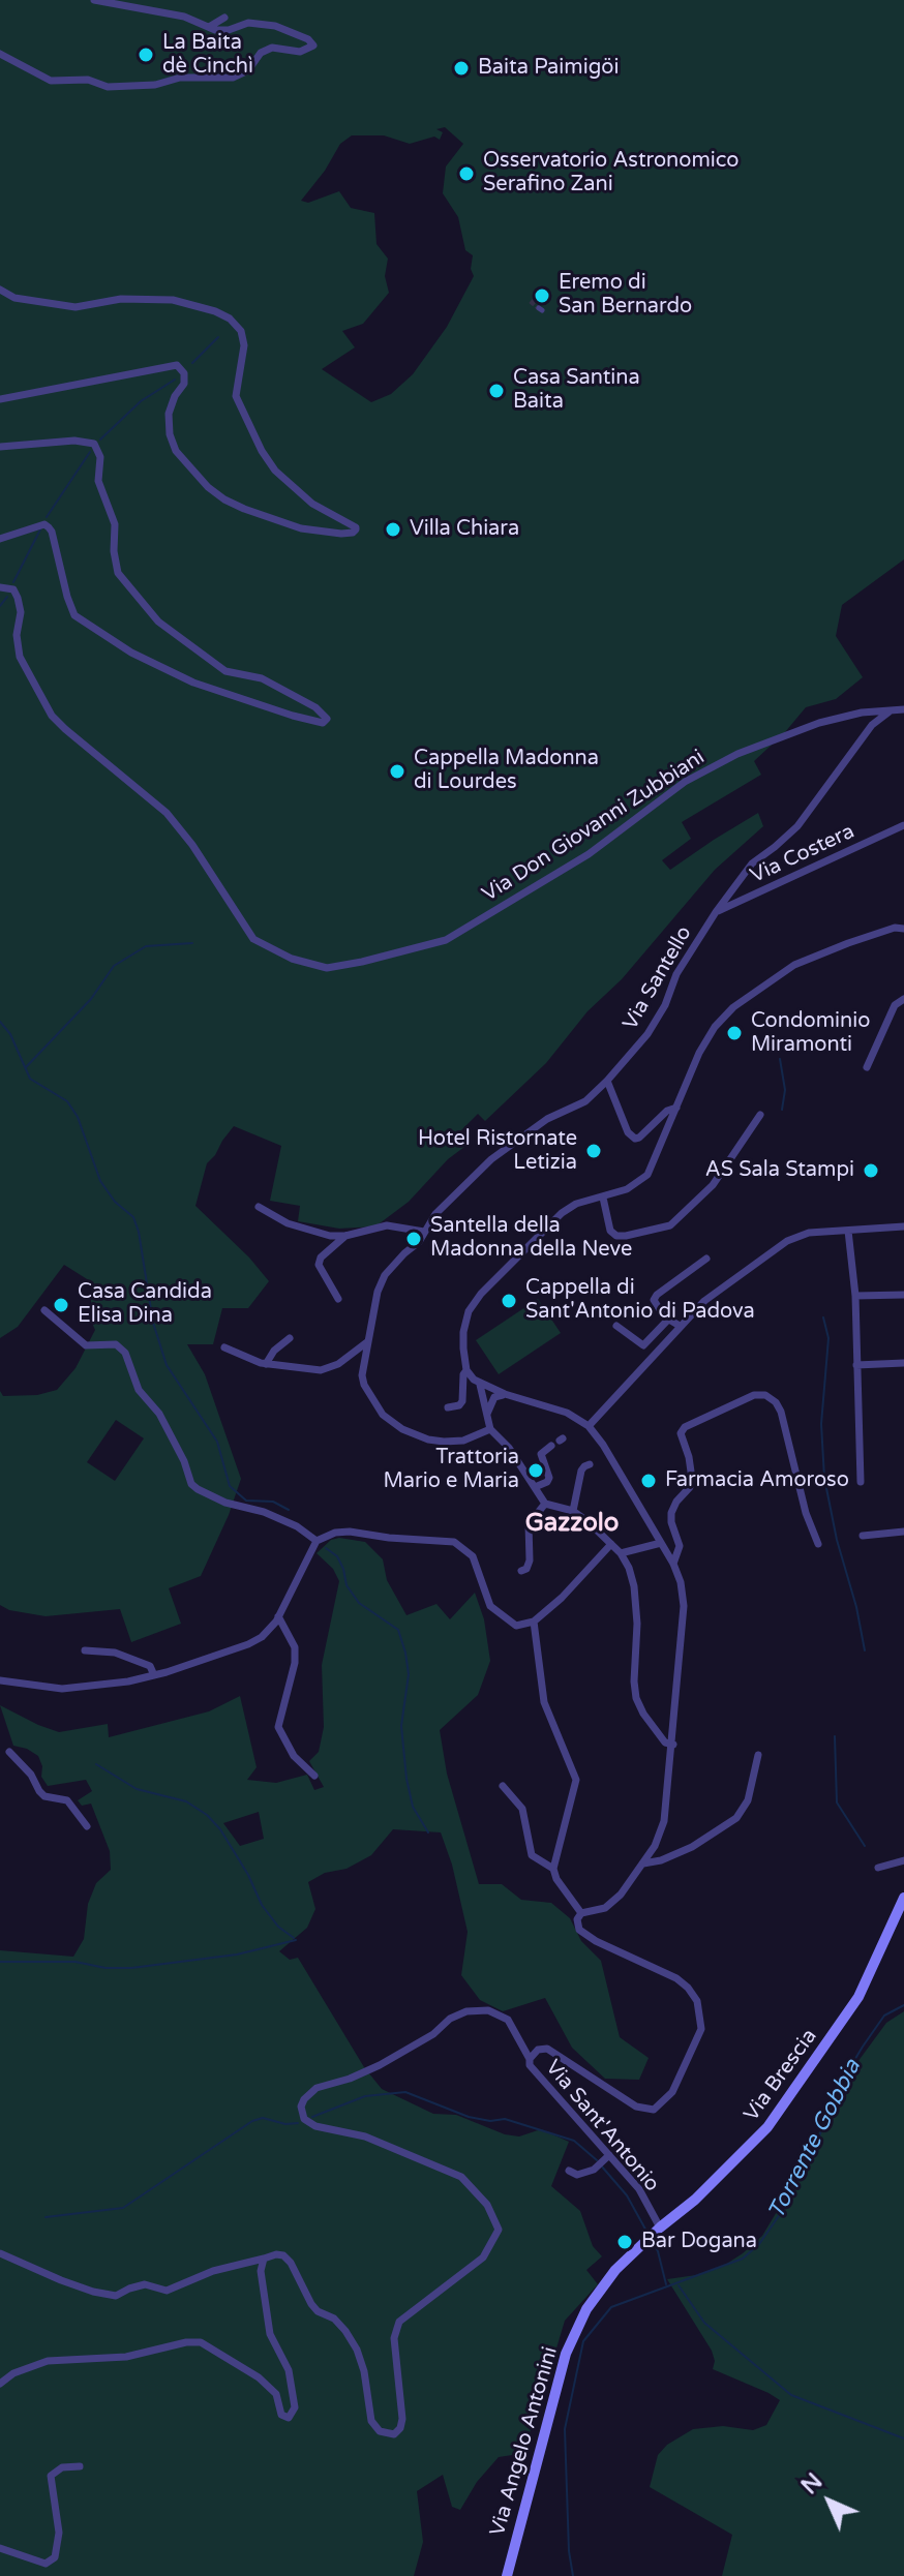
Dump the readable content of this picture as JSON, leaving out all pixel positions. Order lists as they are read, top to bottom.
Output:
{
  "streets": {
    "main road": ["Via Brescia", "Via Angelo Antonini"],
    "street": [
      "Via Don Giovanni Zubbiani",
      "Via Costera",
      "Via Santello",
      "Via Sant'Antonio"
    ]
  },
  "crossings": [
    ["Via Don Giovanni Zubbiani", "Via Santello"],
    ["Via Costera", "Via Santello"],
    ["Via Brescia", "Via Sant'Antonio"],
    ["Via Brescia", "Via Angelo Antonini"]
  ],
  "districts": ["Gazzolo"],
  "water": ["Torrente Gobbia"],
  "places": [
    "La Baita dè Cinchì",
    "Baita Paimigöi",
    "Osservatorio Astronomico Serafino Zani",
    "Eremo di San Bernardo",
    "Casa Santina Baita",
    "Villa Chiara",
    "Cappella Madonna di Lourdes",
    "Condominio Miramonti",
    "Hotel Ristornate Letizia",
    "AS Sala Stampi",
    "Santella della Madonna della Neve",
    "Cappella di Sant'Antonio di Padova",
    "Casa Candida Elisa Dina",
    "Trattoria Mario e Maria",
    "Farmacia Amoroso",
    "Bar Dogana"
  ],
  "north": "top left"
}
